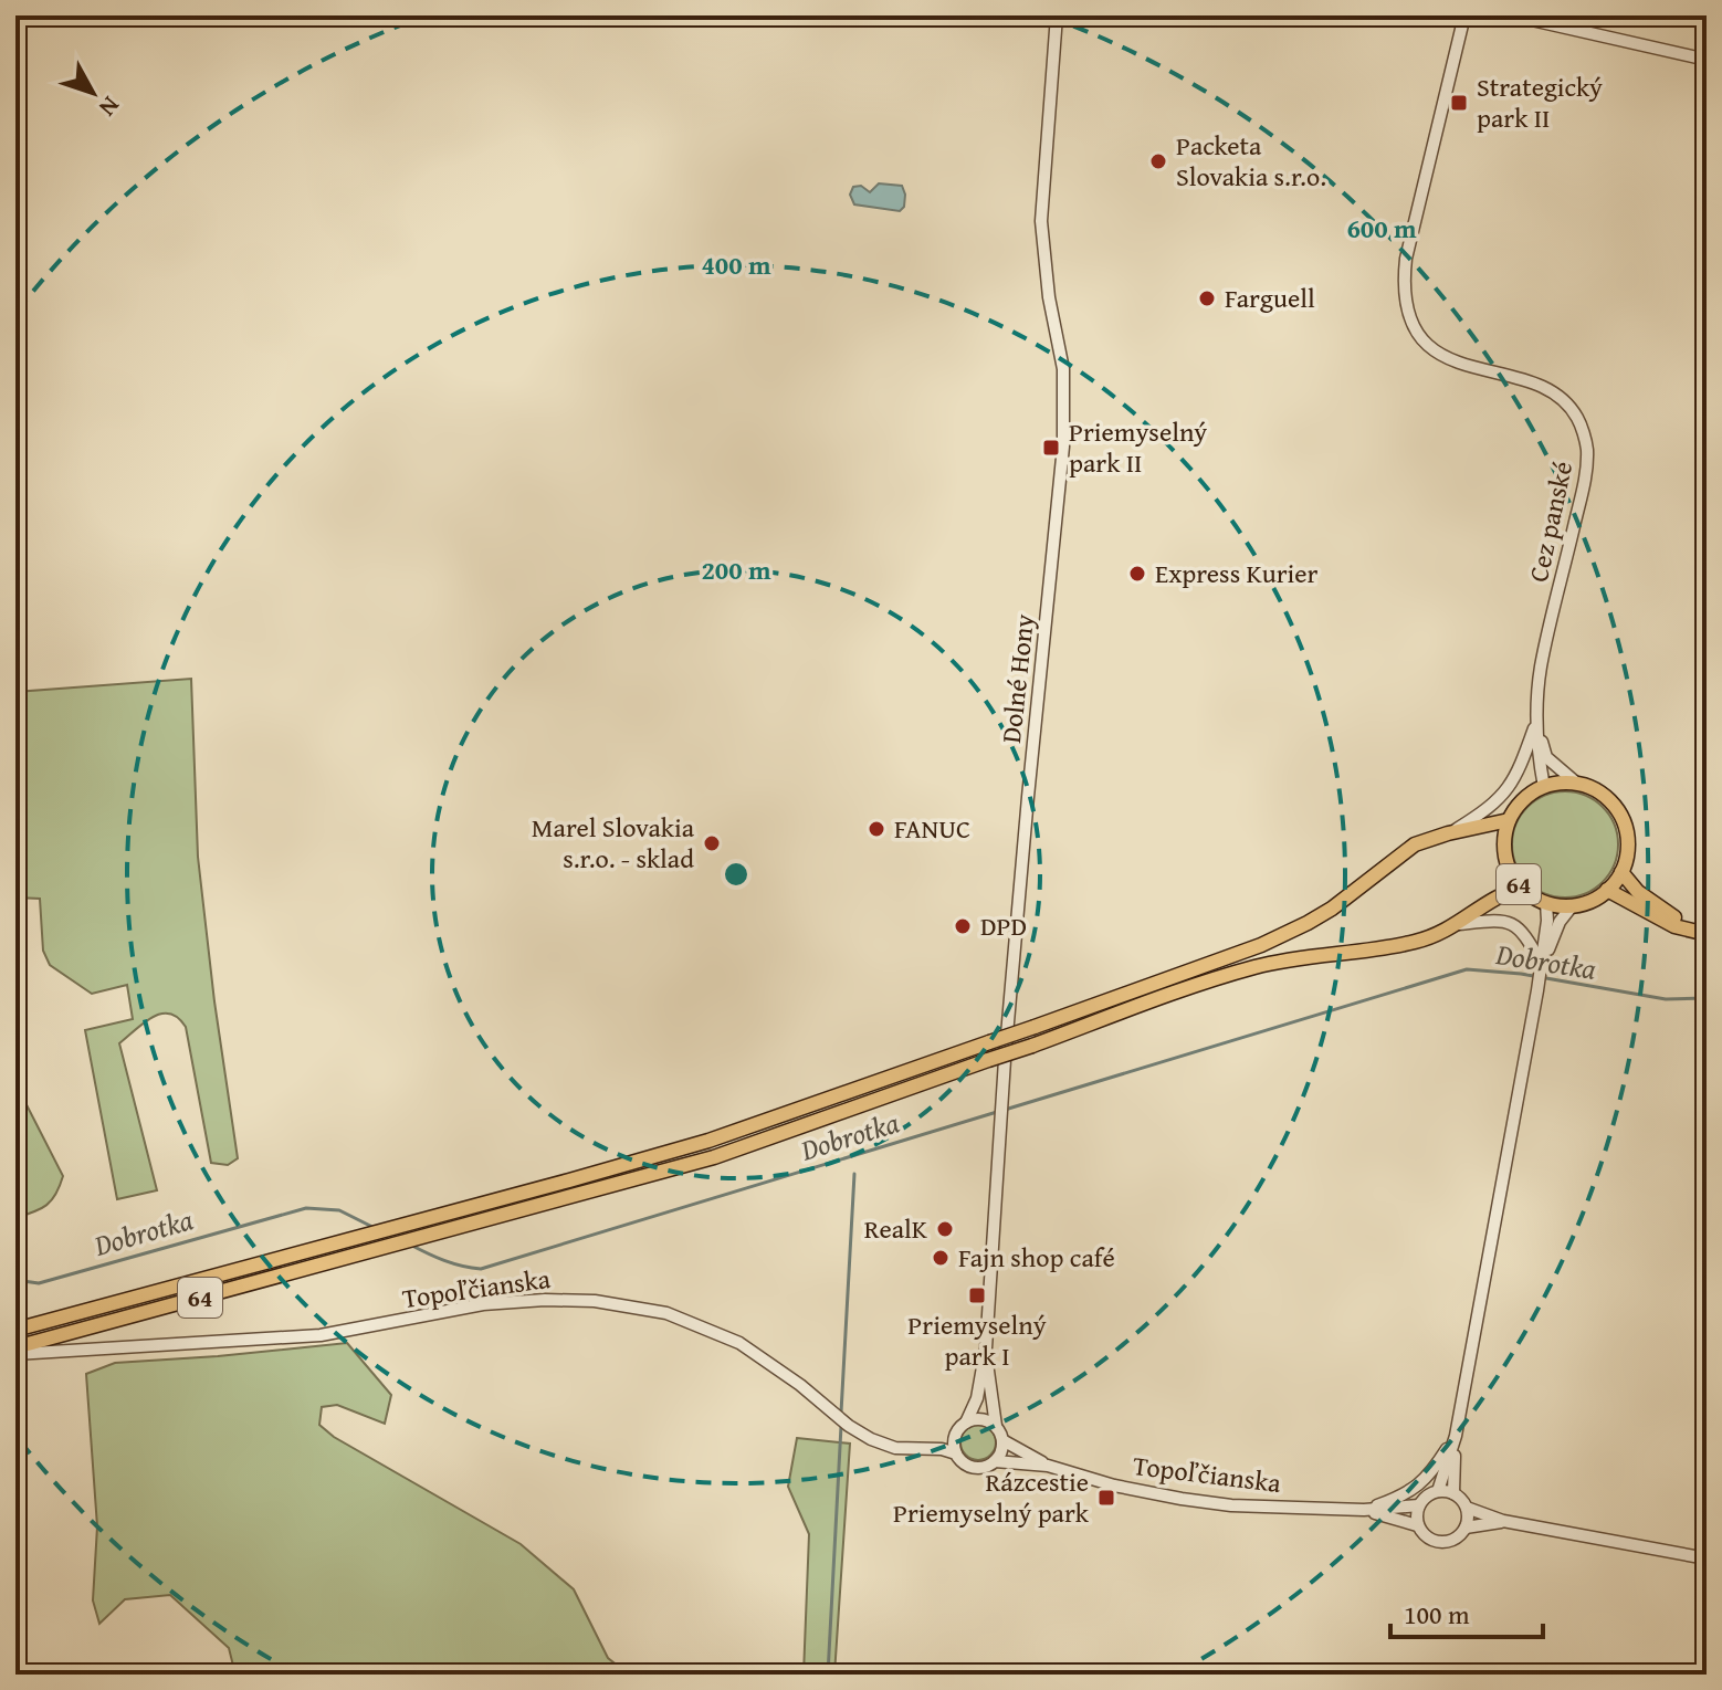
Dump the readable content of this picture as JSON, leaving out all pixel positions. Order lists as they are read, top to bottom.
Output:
{
  "streets": {
    "main road": ["64"],
    "street": ["Cez panské", "Dolné Hony", "Topoľčianska"]
  },
  "crossings": [
    ["Dolné Hony", "Topoľčianska"],
    ["64", "Topoľčianska"]
  ],
  "water": ["Dobrotka"],
  "places": {
    "transit": [
      "Strategický park II",
      "Priemyselný park II",
      "Priemyselný park I",
      "Rázcestie Priemyselný park"
    ],
    "other": [
      "Packeta Slovakia s.r.o.",
      "Farguell",
      "Express Kurier",
      "FANUC",
      "Marel Slovakia s.r.o. - sklad",
      "DPD",
      "RealK",
      "Fajn shop café"
    ]
  },
  "scale_bar": "100 m",
  "north": "bottom right",
  "rings": ["600 m", "400 m", "200 m"]
}
